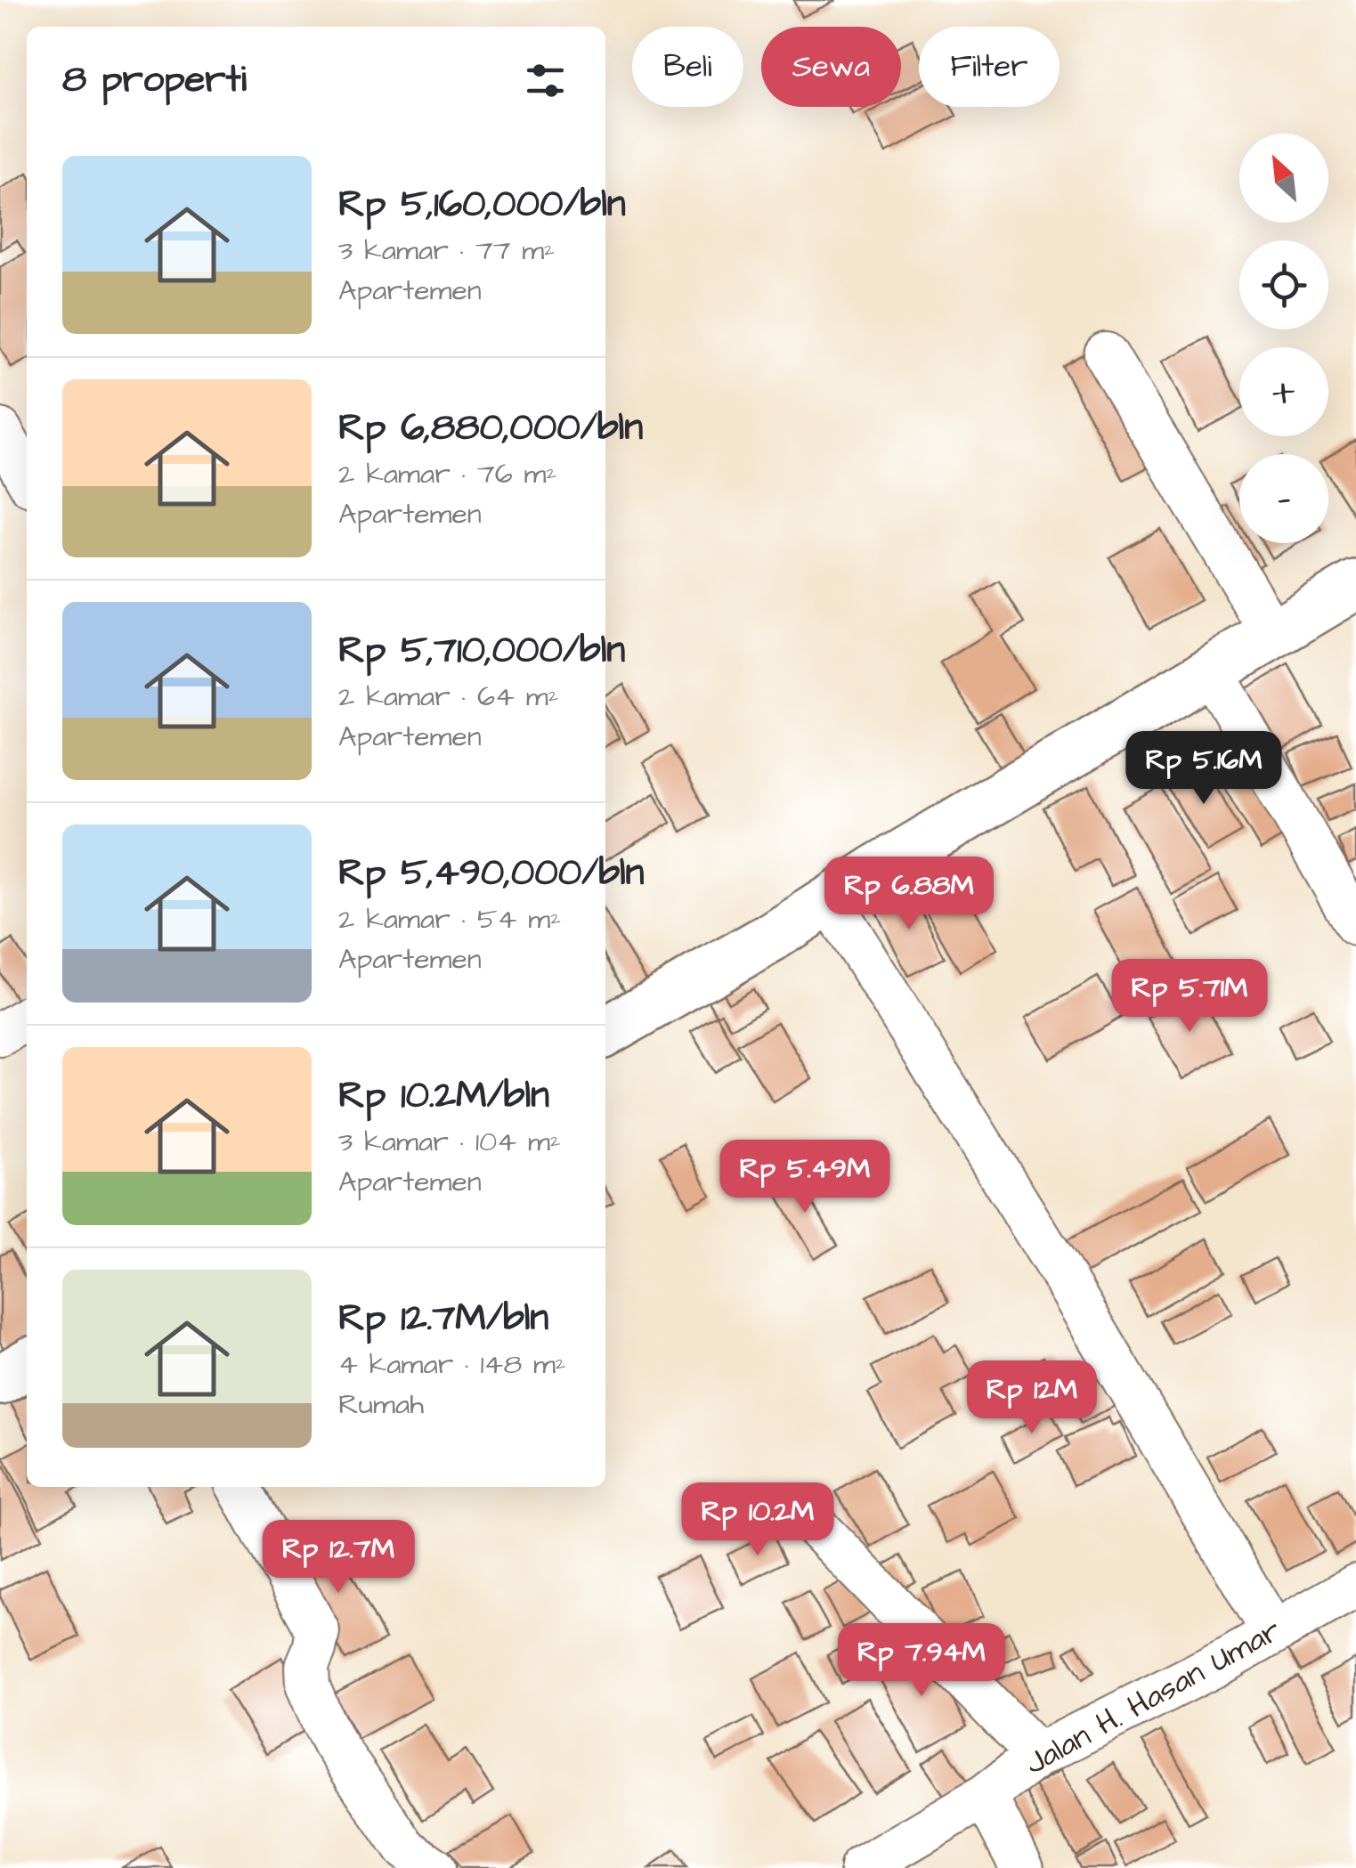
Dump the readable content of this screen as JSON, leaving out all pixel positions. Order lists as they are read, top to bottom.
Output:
{
  "streets": {
    "street": ["Jalan H. Hasan Umar"]
  },
  "north": "top left",
  "page": {
    "chip": ["Beli", "Sewa", "Filter"],
    "heading": "8 properti",
    "map_buttons": ["+", "−"],
    "list": [
      {
        "name": "Rp 5,160,000/bln",
        "note": "3 kamar · 77 m² · Apartemen"
      },
      {
        "name": "Rp 6,880,000/bln",
        "note": "2 kamar · 76 m² · Apartemen"
      },
      {
        "name": "Rp 5,710,000/bln",
        "note": "2 kamar · 64 m² · Apartemen"
      },
      {
        "name": "Rp 5,490,000/bln",
        "note": "2 kamar · 54 m² · Apartemen"
      },
      {
        "name": "Rp 10.2M/bln",
        "note": "3 kamar · 104 m² · Apartemen"
      },
      {
        "name": "Rp 12.7M/bln",
        "note": "4 kamar · 148 m² · Rumah"
      }
    ],
    "price": [
      "Rp 5.16M",
      "Rp 6.88M",
      "Rp 5.71M",
      "Rp 5.49M",
      "Rp 12M",
      "Rp 10.2M",
      "Rp 12.7M",
      "Rp 7.94M"
    ]
  }
}
